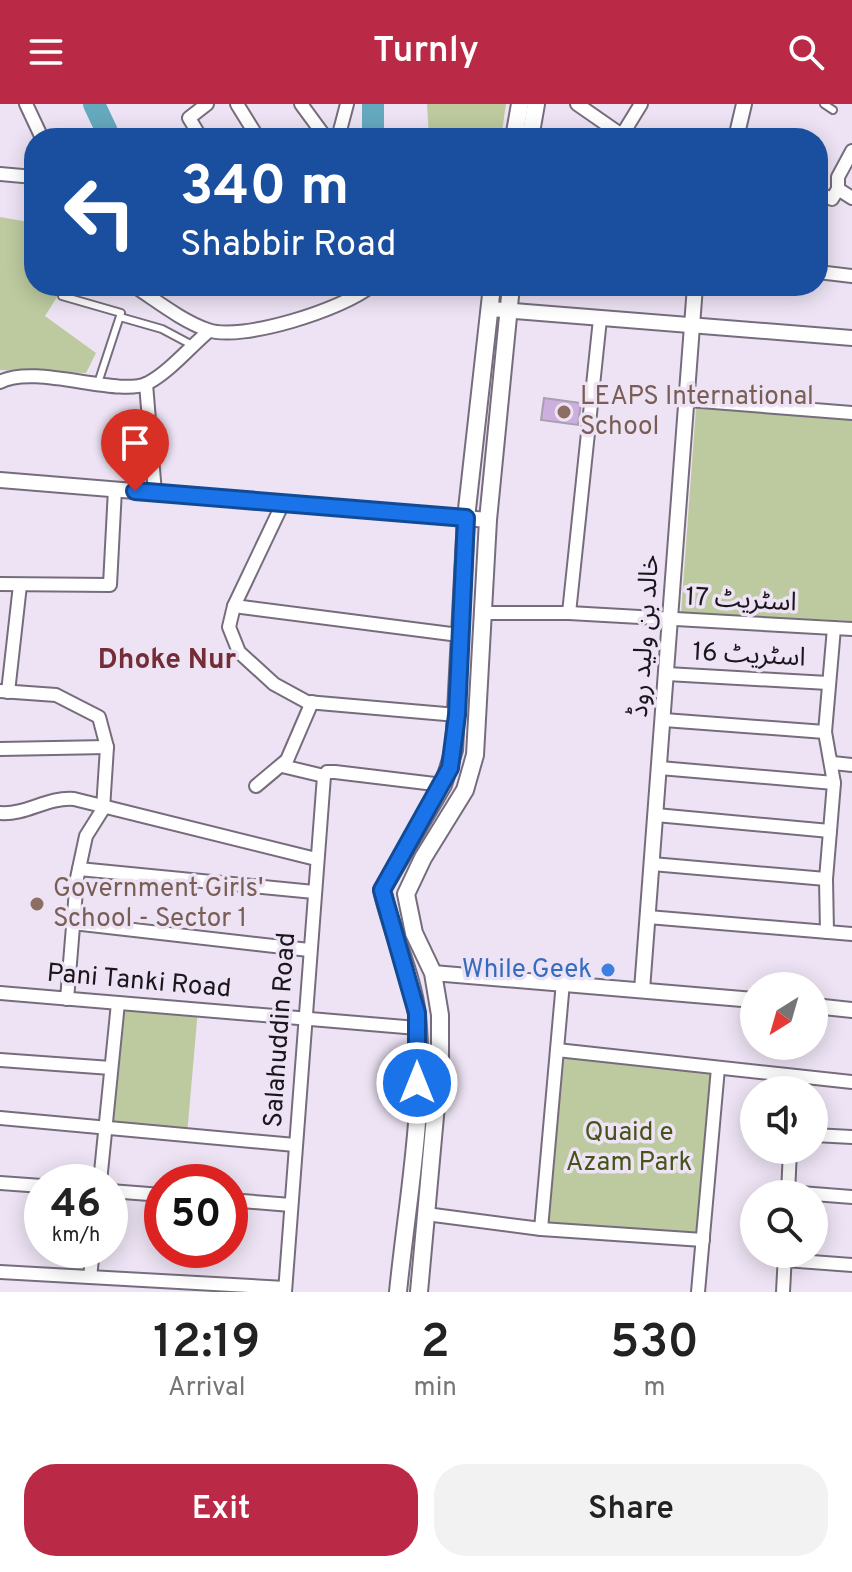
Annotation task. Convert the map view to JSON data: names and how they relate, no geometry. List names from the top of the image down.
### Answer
{
  "streets": {
    "street": [
      "اسٹریٹ 17",
      "خالد بن ولید روڈ",
      "اسٹریٹ 16",
      "Pani Tanki Road",
      "Salahuddin Road"
    ]
  },
  "crossings": [
    ["اسٹریٹ 17", "خالد بن ولید روڈ"],
    ["خالد بن ولید روڈ", "اسٹریٹ 16"],
    ["Pani Tanki Road", "Salahuddin Road"]
  ],
  "districts": ["Dhoke Nur"],
  "parks": ["Quaid e Azam Park"],
  "places": ["LEAPS International School", "Government Girls' School - Sector 1", "While Geek"],
  "north": "bottom left",
  "page": {
    "header": "Turnly",
    "turn": ["340 m", "Shabbir Road"],
    "speed": "46 km/h",
    "limit": "50",
    "eta": [
      "12:19",
      "Arrival",
      "2",
      "min",
      "530",
      "m"
    ],
    "buttons": ["Exit", "Share"]
  }
}
